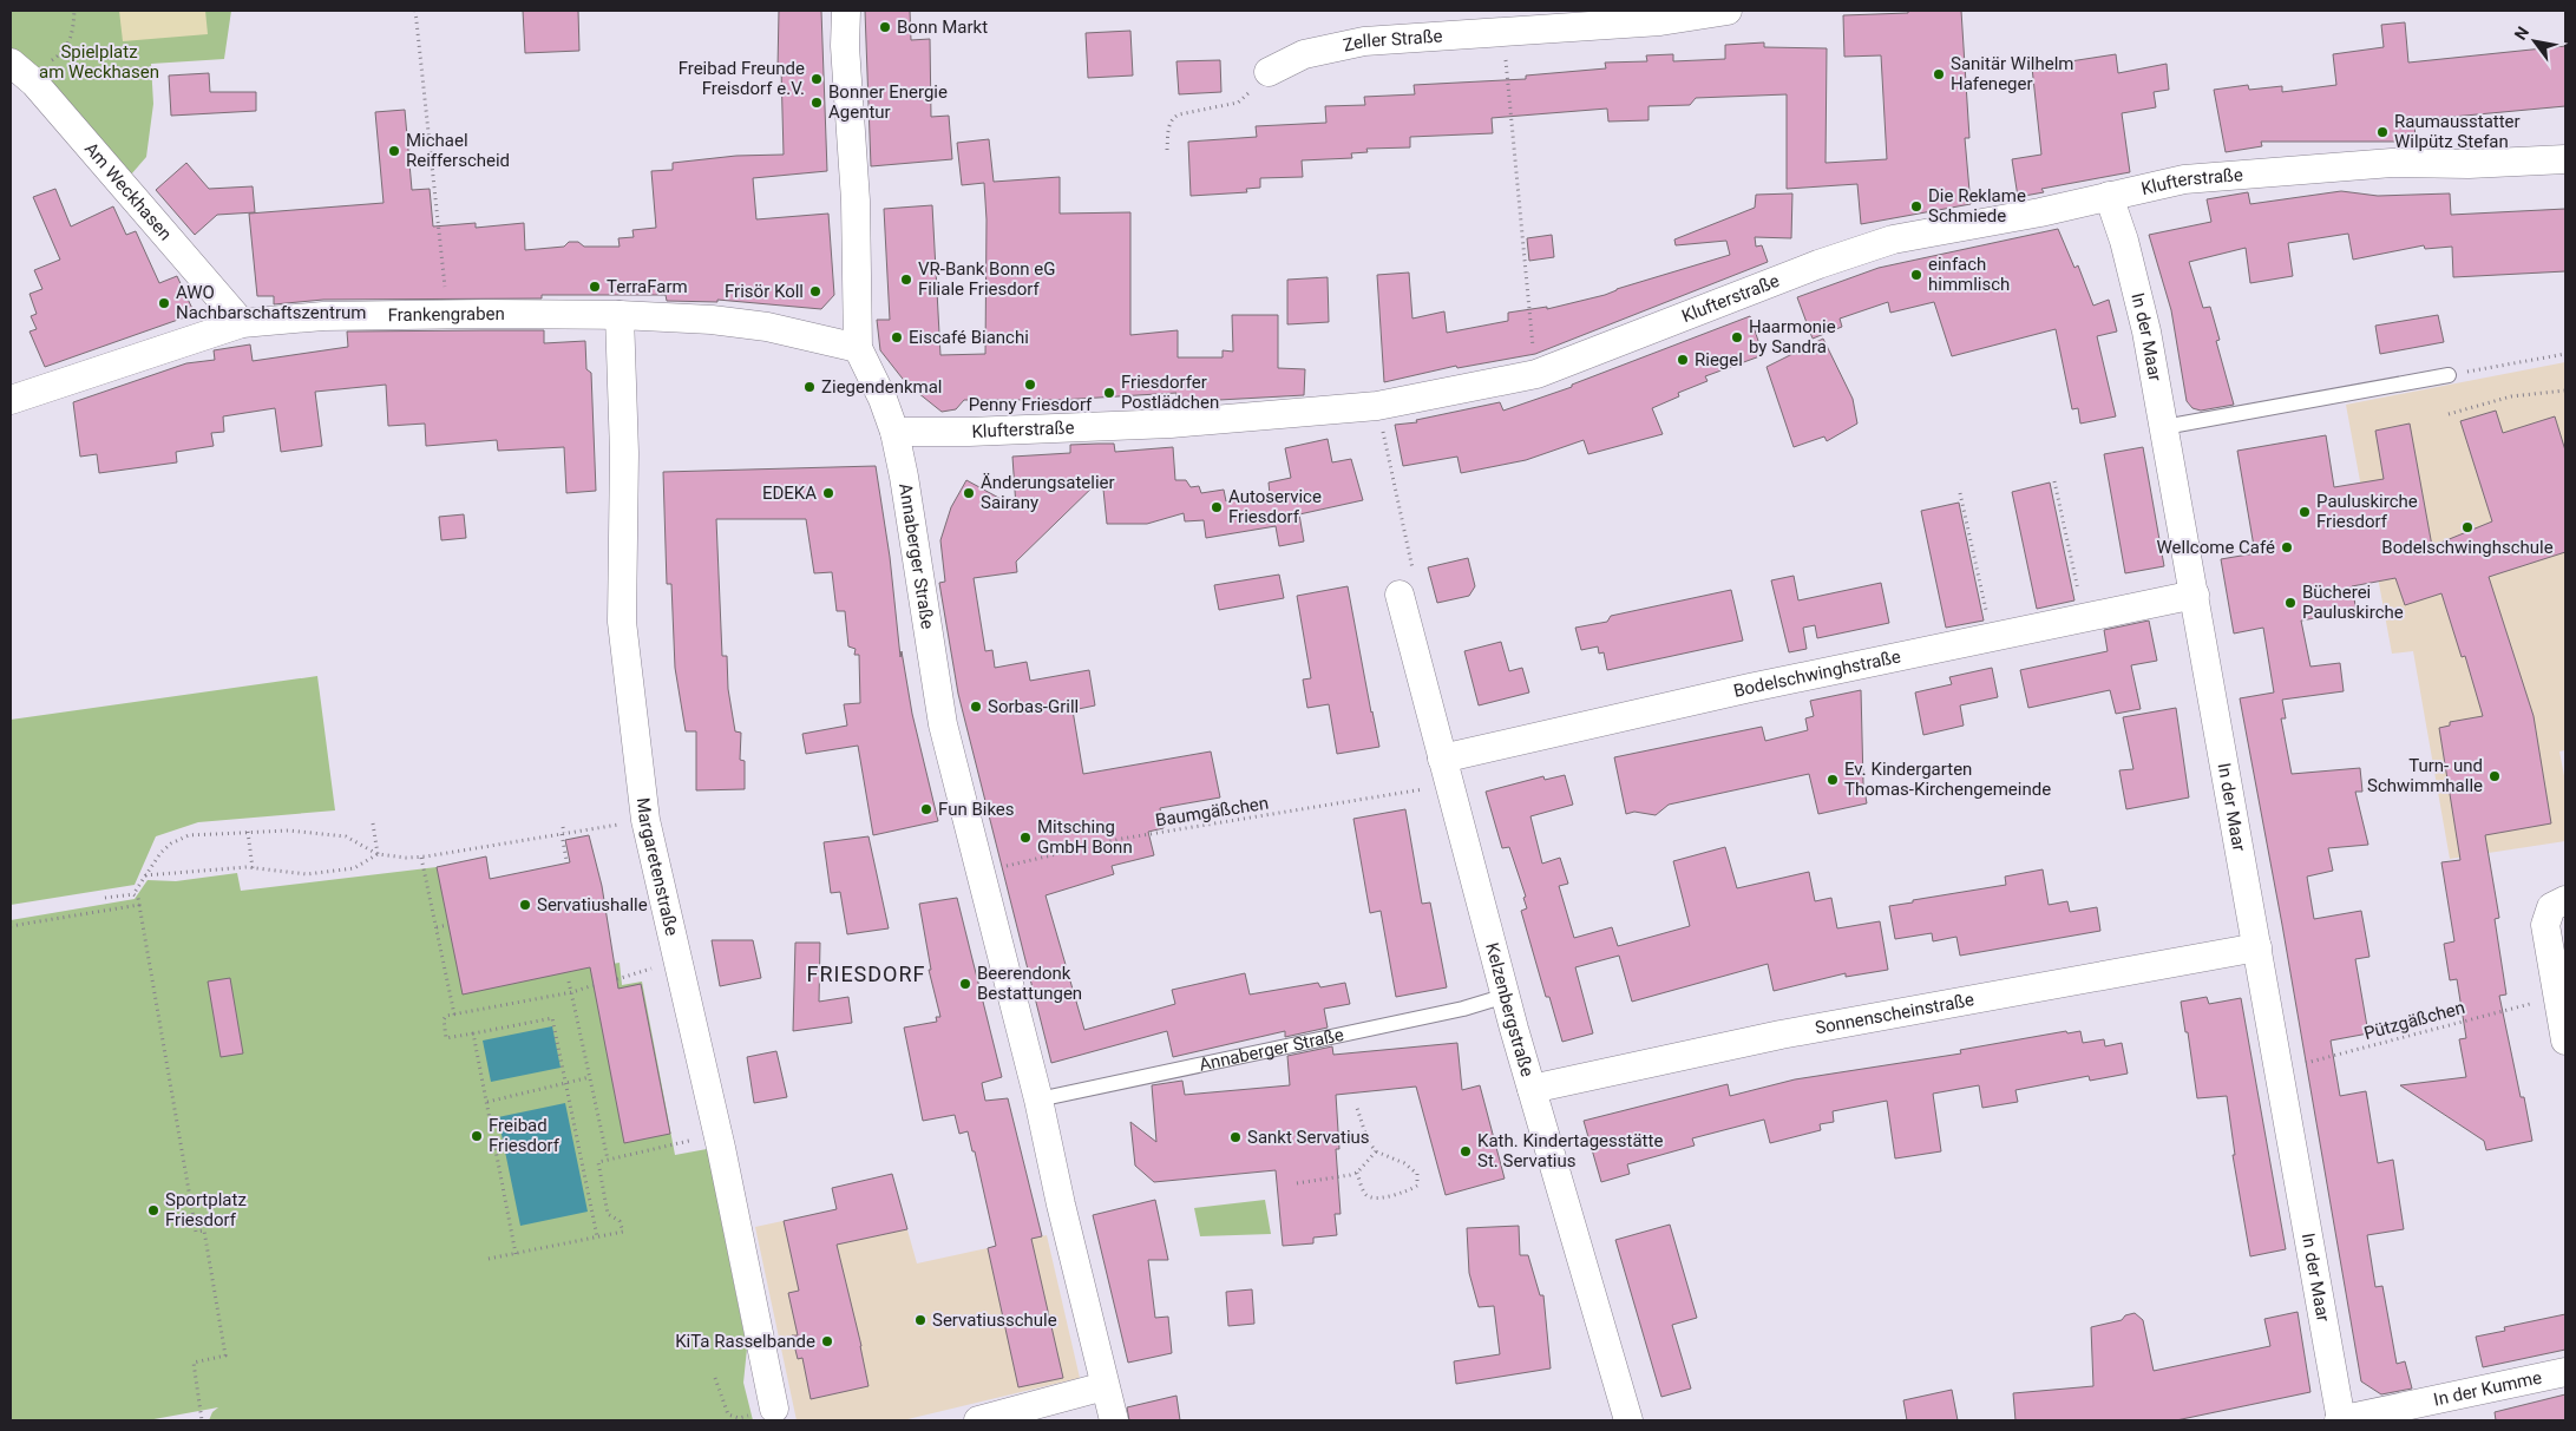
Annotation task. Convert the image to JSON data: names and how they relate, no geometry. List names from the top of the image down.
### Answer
{
  "streets": {
    "street": [
      "Zeller Straße",
      "Klufterstraße",
      "Am Weckhasen",
      "Frankengraben",
      "In der Maar",
      "Annaberger Straße",
      "Bodelschwinghstraße",
      "Margaretenstraße",
      "Kelzenbergstraße",
      "Sonnenscheinstraße",
      "In der Kumme"
    ],
    "path": ["Baumgäßchen", "Pützgäßchen"]
  },
  "crossings": [
    ["Klufterstraße", "In der Maar"],
    ["Klufterstraße", "Annaberger Straße"],
    ["Am Weckhasen", "Frankengraben"],
    ["Frankengraben", "Annaberger Straße"],
    ["Frankengraben", "Margaretenstraße"],
    ["In der Maar", "Bodelschwinghstraße"],
    ["In der Maar", "Sonnenscheinstraße"],
    ["In der Maar", "Pützgäßchen"],
    ["In der Maar", "In der Kumme"],
    ["Annaberger Straße", "Baumgäßchen"],
    ["Annaberger Straße", "Kelzenbergstraße"],
    ["Bodelschwinghstraße", "Kelzenbergstraße"],
    ["Baumgäßchen", "Kelzenbergstraße"],
    ["Kelzenbergstraße", "Sonnenscheinstraße"]
  ],
  "districts": ["FRIESDORF"],
  "parks": ["Spielplatz am Weckhasen"],
  "places": [
    "Bonn Markt",
    "Sanitär Wilhelm Hafeneger",
    "Freibad Freunde Freisdorf e.V.",
    "Bonner Energie Agentur",
    "Raumausstatter Wilpütz Stefan",
    "Michael Reifferscheid",
    "Die Reklame Schmiede",
    "einfach himmlisch",
    "VR-Bank Bonn eG Filiale Friesdorf",
    "TerraFarm",
    "Frisör Koll",
    "AWO Nachbarschaftszentrum",
    "Eiscafé Bianchi",
    "Haarmonie by Sandra",
    "Riegel",
    "Penny Friesdorf",
    "Ziegendenkmal",
    "Friesdorfer Postlädchen",
    "EDEKA",
    "Änderungsatelier Sairany",
    "Autoservice Friesdorf",
    "Pauluskirche Friesdorf",
    "Bodelschwinghschule",
    "Wellcome Café",
    "Bücherei Pauluskirche",
    "Sorbas-Grill",
    "Turn- und Schwimmhalle",
    "Ev. Kindergarten Thomas-Kirchengemeinde",
    "Fun Bikes",
    "Mitsching GmbH Bonn",
    "Servatiushalle",
    "Beerendonk Bestattungen",
    "Freibad Friesdorf",
    "Sankt Servatius",
    "Kath. Kindertagesstätte St. Servatius",
    "Sportplatz Friesdorf",
    "Servatiusschule",
    "KiTa Rasselbande"
  ],
  "north": "top left"
}
